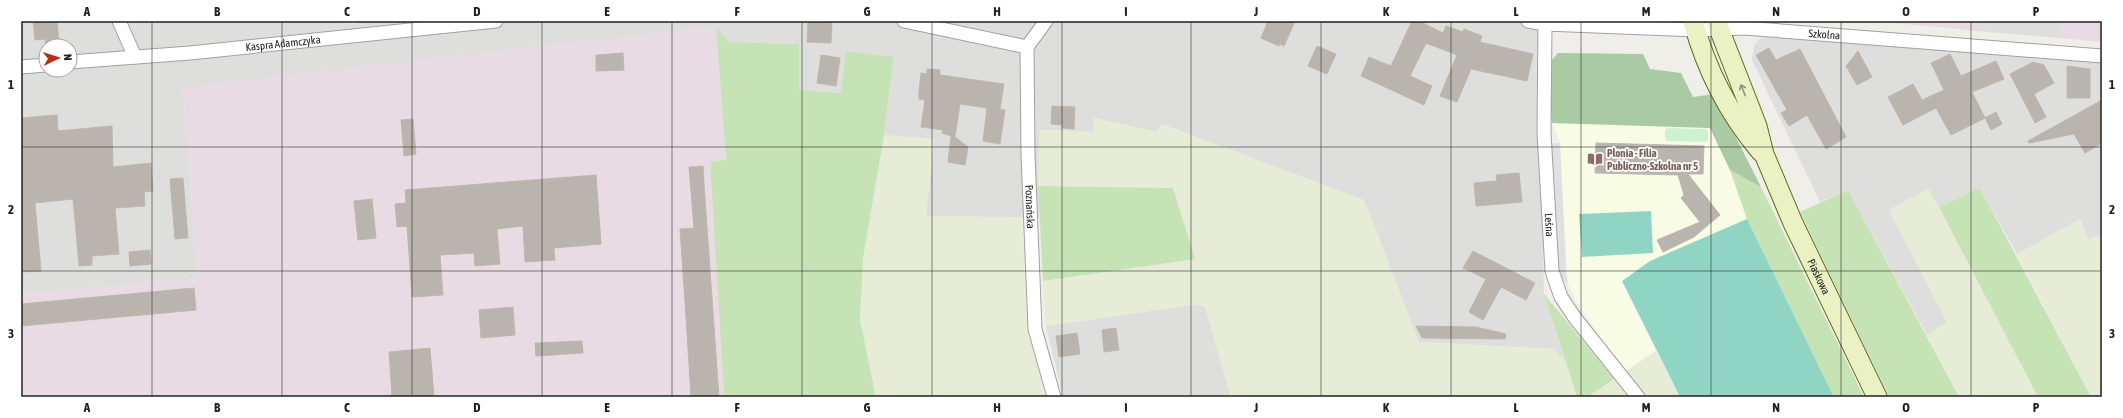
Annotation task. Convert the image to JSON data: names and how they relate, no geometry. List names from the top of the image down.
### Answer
{
  "streets": {
    "main road": ["Piaskowa"],
    "street": [
      "Szkolna",
      "Kaspra Adamczyka",
      "Poznańska",
      "Leśna"
    ]
  },
  "crossings": [
    ["Szkolna", "Leśna"],
    ["Szkolna", "Piaskowa"]
  ],
  "places": {
    "library": ["Płonia - Filia Publiczno-Szkolna nr 5"]
  },
  "north": "right",
  "grid": {
    "columns": [
      "A",
      "B",
      "C",
      "D",
      "E",
      "F",
      "G",
      "H",
      "I",
      "J",
      "K",
      "L",
      "M",
      "N",
      "O",
      "P"
    ],
    "rows": ["1", "2", "3"]
  }
}
